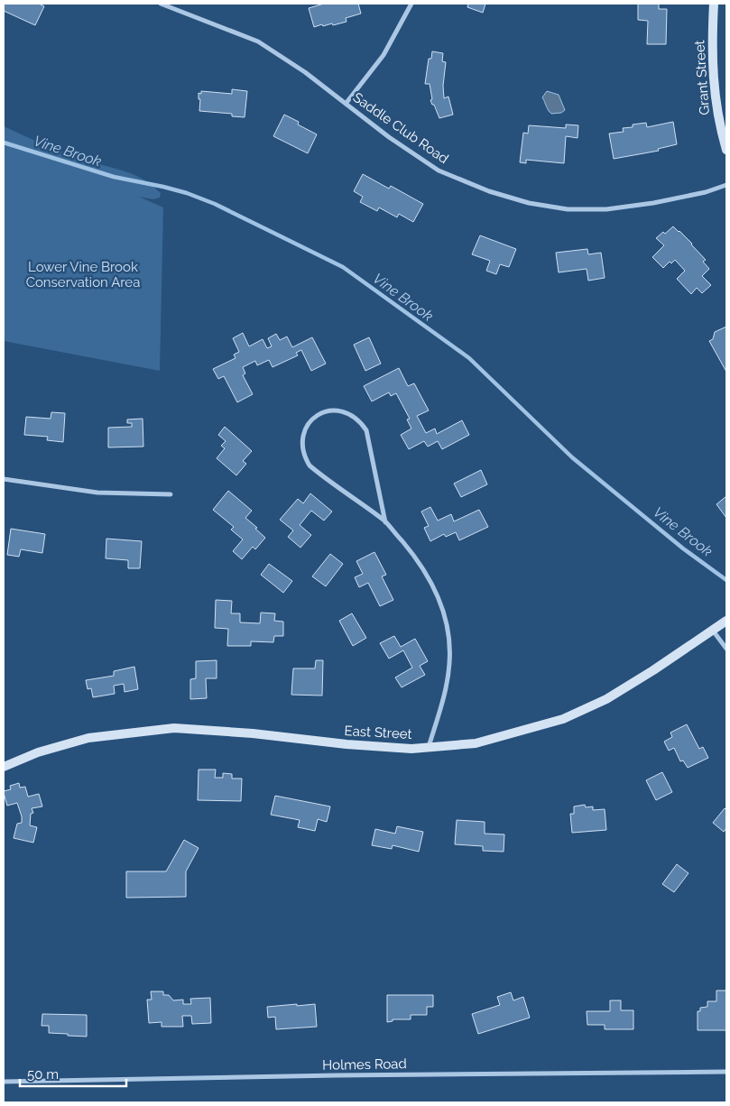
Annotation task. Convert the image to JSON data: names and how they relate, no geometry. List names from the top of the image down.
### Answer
{
  "streets": {
    "street": [
      "Grant Street",
      "Saddle Club Road",
      "East Street",
      "Holmes Road"
    ]
  },
  "water": ["Vine Brook"],
  "parks": ["Lower Vine Brook Conservation Area"],
  "scale_bar": "50 m"
}
